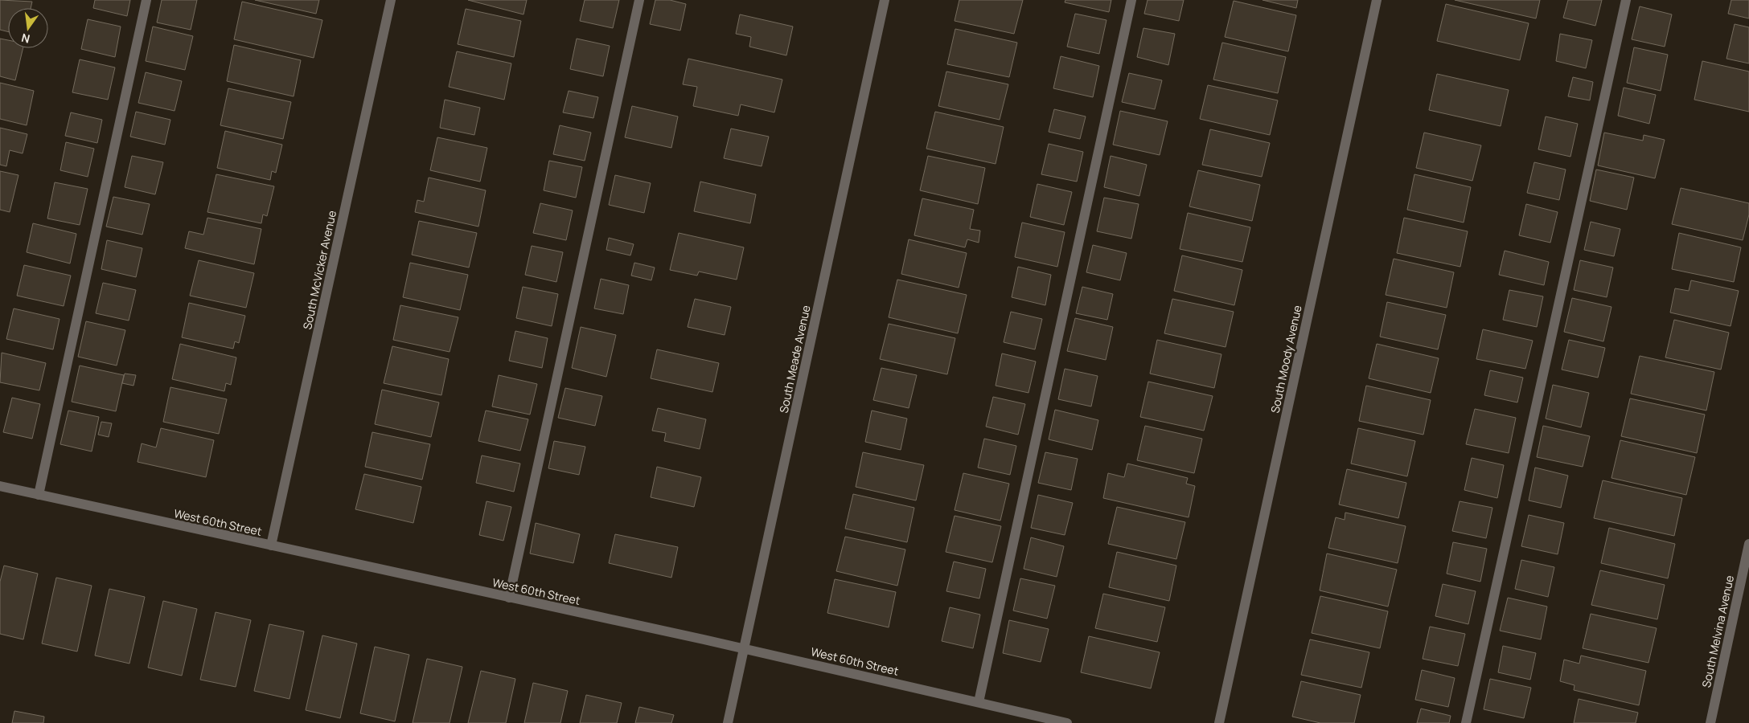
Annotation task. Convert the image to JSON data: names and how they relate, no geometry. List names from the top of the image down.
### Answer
{
  "streets": {
    "street": [
      "South McVicker Avenue",
      "South Meade Avenue",
      "South Moody Avenue",
      "West 60th Street",
      "South Melvina Avenue"
    ]
  },
  "crossings": [
    ["South McVicker Avenue", "West 60th Street"],
    ["South Meade Avenue", "West 60th Street"]
  ],
  "north": "bottom"
}
